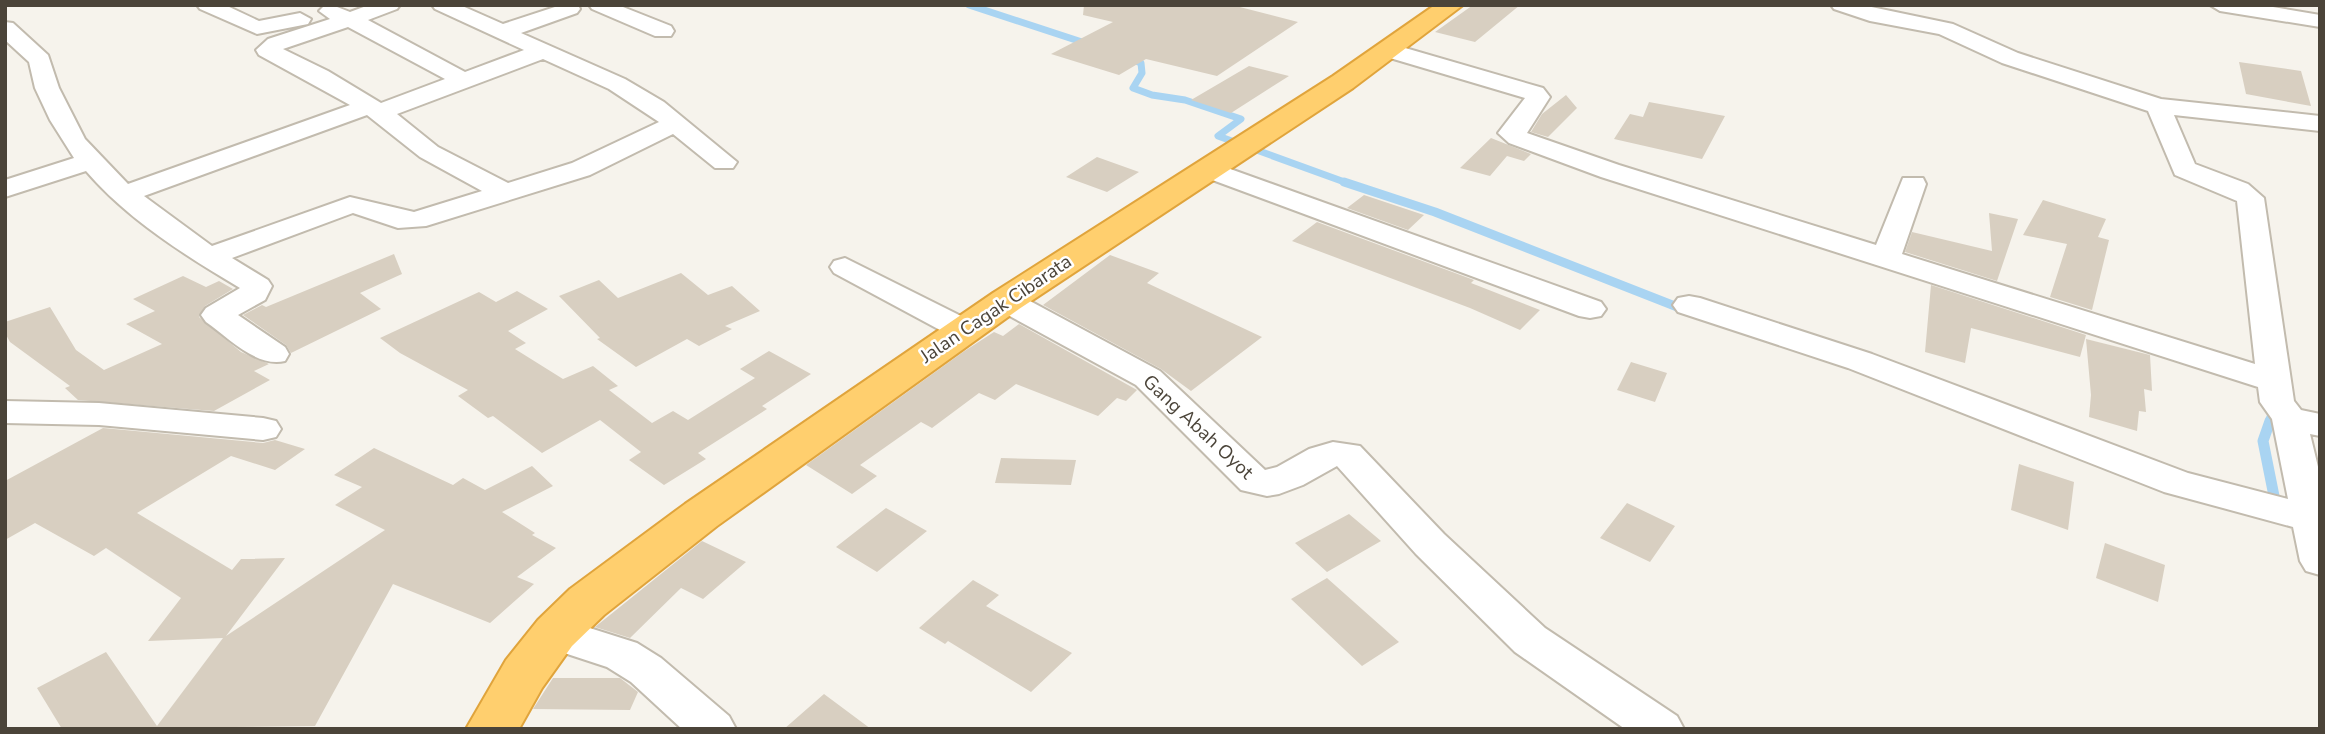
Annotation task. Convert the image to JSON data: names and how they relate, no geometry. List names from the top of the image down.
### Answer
{
  "streets": {
    "highway": ["Jalan Cagak Cibarata"],
    "street": ["Gang Abah Oyot"]
  },
  "crossings": [
    ["Jalan Cagak Cibarata", "Gang Abah Oyot"]
  ]
}
